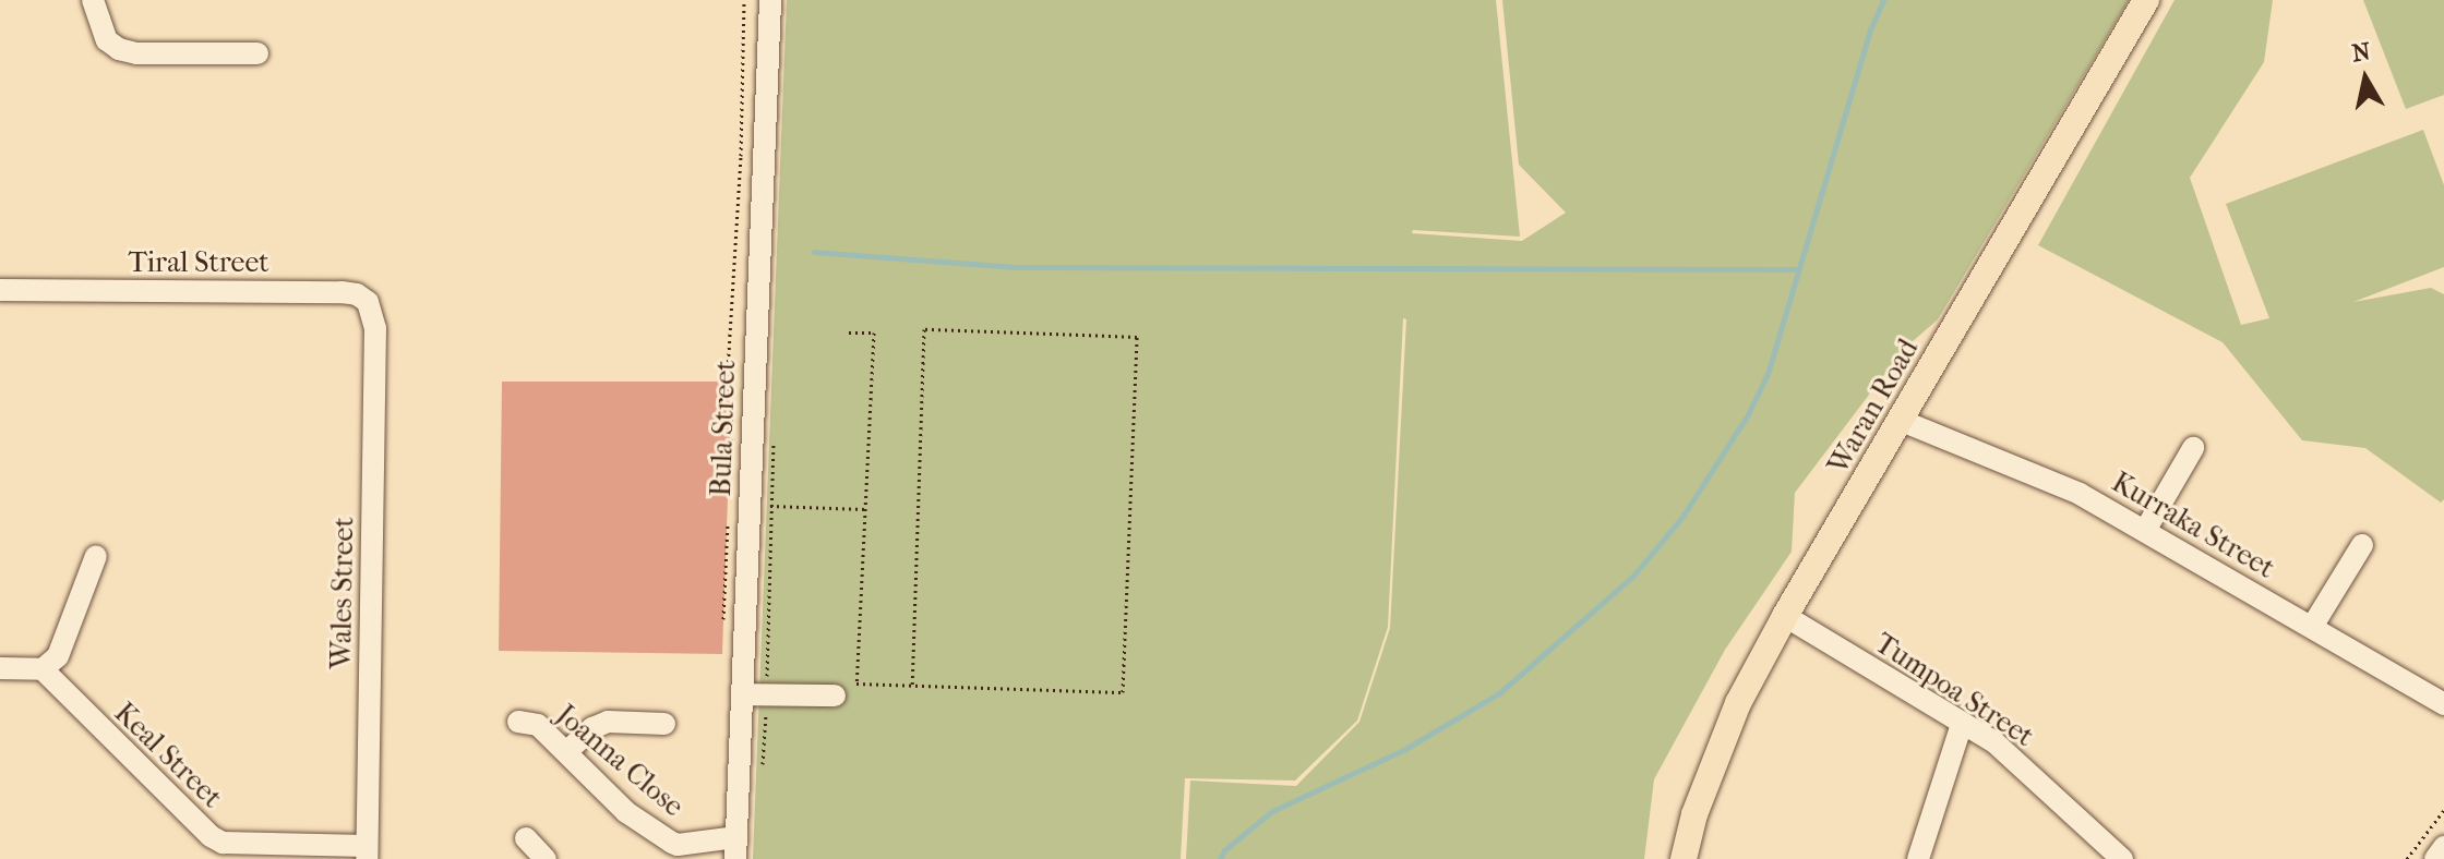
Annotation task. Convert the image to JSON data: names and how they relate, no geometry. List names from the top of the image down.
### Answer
{
  "streets": {
    "main road": ["Waran Road"],
    "street": [
      "Tiral Street",
      "Bula Street",
      "Kurraka Street",
      "Wales Street",
      "Tumpoa Street",
      "Keal Street",
      "Joanna Close"
    ]
  },
  "crossings": [
    ["Tiral Street", "Wales Street"],
    ["Waran Road", "Kurraka Street"],
    ["Waran Road", "Tumpoa Street"],
    ["Bula Street", "Joanna Close"],
    ["Wales Street", "Keal Street"]
  ],
  "north": "top"
}
